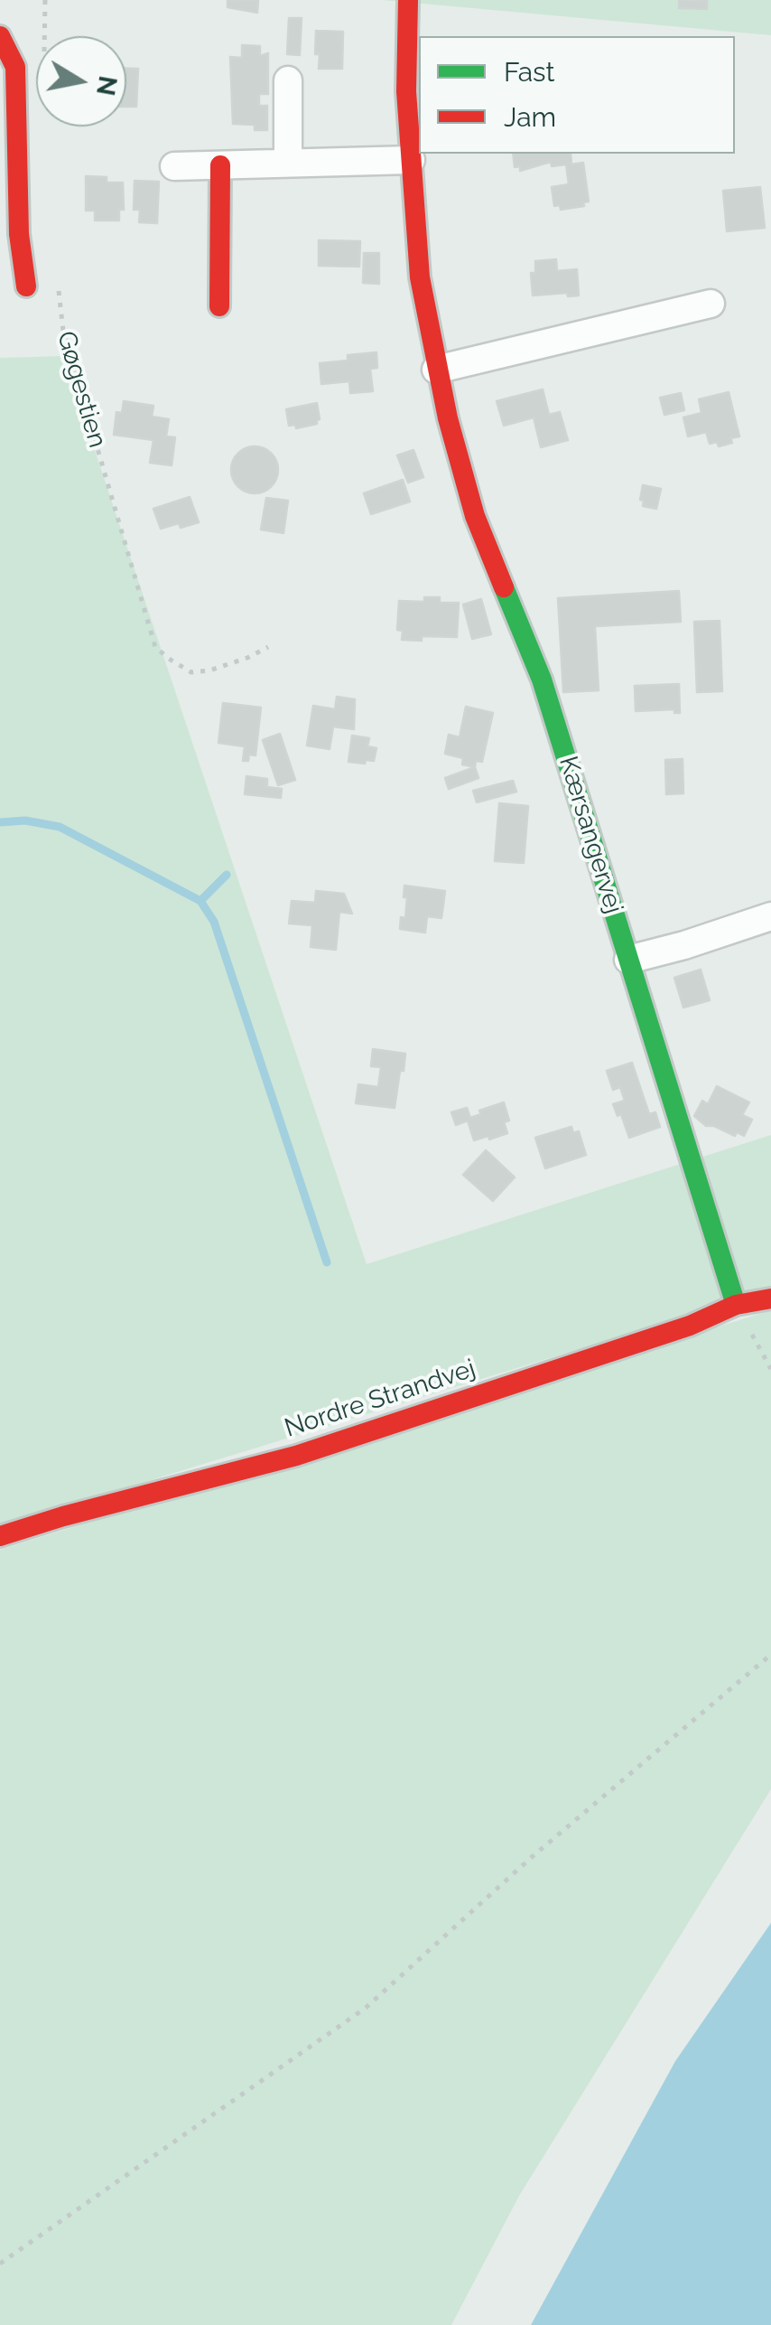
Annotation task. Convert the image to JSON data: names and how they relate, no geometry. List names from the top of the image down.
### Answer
{
  "streets": {
    "street": ["Kærsangervej", "Nordre Strandvej"],
    "path": ["Gøgestien"]
  },
  "crossings": [
    ["Kærsangervej", "Nordre Strandvej"]
  ],
  "legend": ["Fast", "Jam"],
  "north": "right"
}
